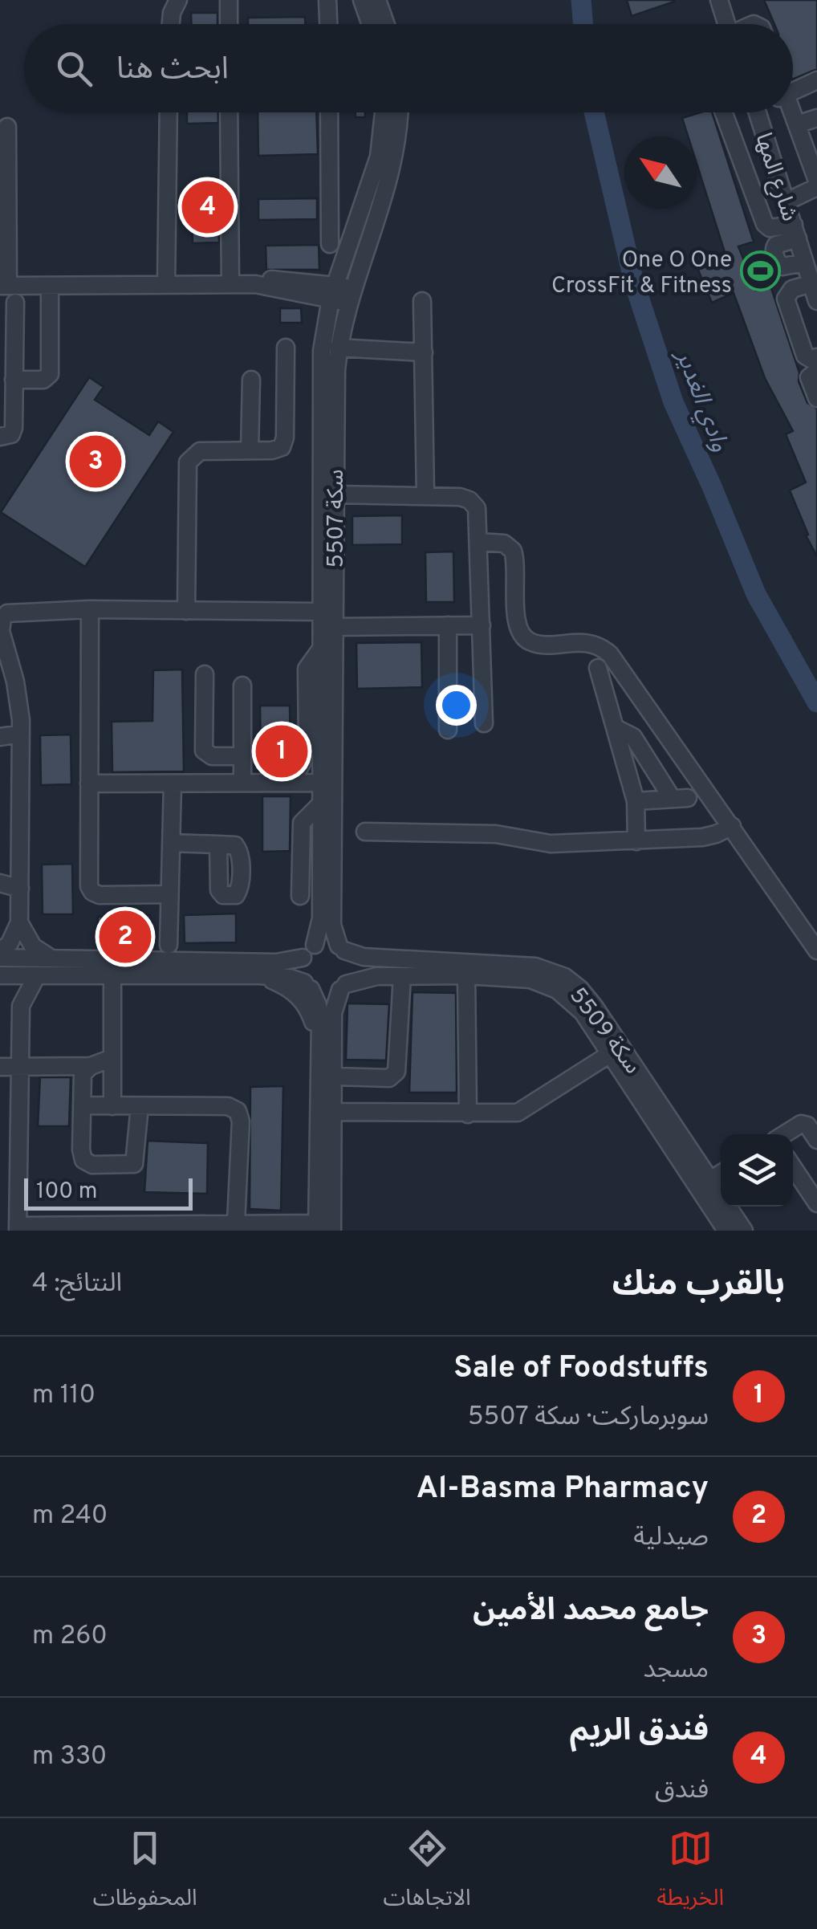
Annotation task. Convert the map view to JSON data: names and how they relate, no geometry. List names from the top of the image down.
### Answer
{
  "streets": {
    "street": ["شارع المها", "سكة 5507", "سكة 5509"]
  },
  "crossings": [
    ["سكة 5507", "سكة 5509"]
  ],
  "water": ["وادي الغدير"],
  "places": {
    "sports": ["One O One CrossFit & Fitness"]
  },
  "scale_bar": "100 m",
  "north": "top left",
  "page": {
    "search": "ابحث هنا",
    "pins": [
      "4",
      "3",
      "1",
      "2"
    ],
    "scale": "100 m",
    "heading": ["بالقرب منك", "النتائج: 4"],
    "list": [
      {
        "mark": "1",
        "name": "Sale of Foodstuffs",
        "note": "سوبرماركت · سكة 5507",
        "value": "110 m"
      },
      {
        "mark": "2",
        "name": "Al-Basma Pharmacy",
        "note": "صيدلية",
        "value": "240 m"
      },
      {
        "mark": "3",
        "name": "جامع محمد الأمين",
        "note": "مسجد",
        "value": "260 m"
      },
      {
        "mark": "4",
        "name": "فندق الريم",
        "note": "فندق",
        "value": "330 m"
      }
    ],
    "nav": ["الخريطة", "الاتجاهات", "المحفوظات"]
  }
}
